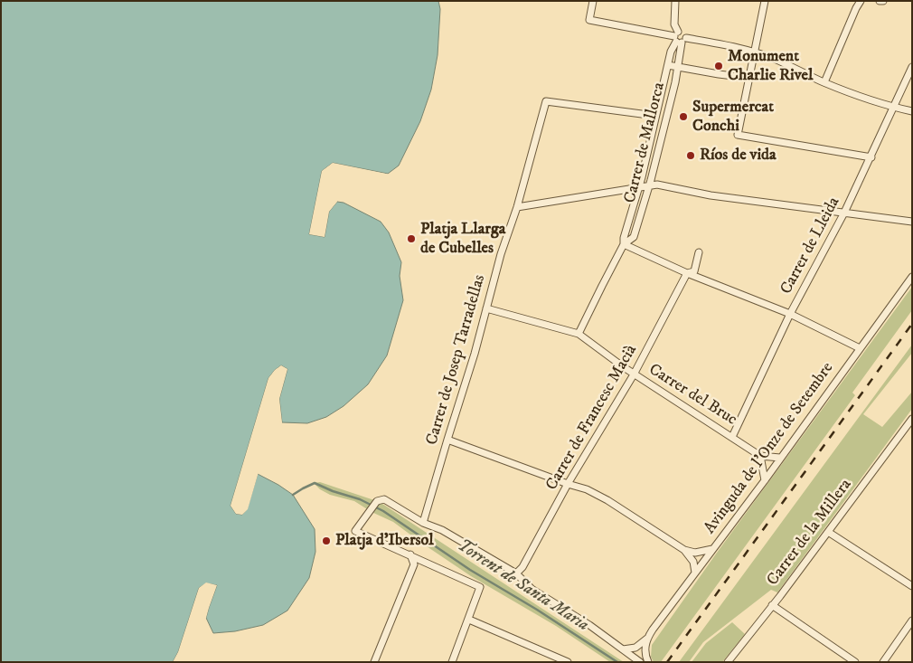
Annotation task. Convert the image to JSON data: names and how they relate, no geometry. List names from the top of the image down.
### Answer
{
  "streets": {
    "street": [
      "Carrer de Mallorca",
      "Carrer de Lleida",
      "Carrer de Josep Tarradellas",
      "Carrer del Bruc",
      "Carrer de Francesc Macià",
      "Avinguda de l'Onze de Setembre",
      "Carrer de la Millera"
    ]
  },
  "crossings": [
    ["Carrer de Mallorca", "Carrer de Josep Tarradellas"],
    ["Carrer de Mallorca", "Carrer del Bruc"],
    ["Carrer de Lleida", "Carrer del Bruc"],
    ["Carrer de Josep Tarradellas", "Carrer del Bruc"],
    ["Carrer del Bruc", "Carrer de Francesc Macià"],
    ["Carrer del Bruc", "Avinguda de l'Onze de Setembre"]
  ],
  "water": ["Torrent de Santa Maria"],
  "places": [
    "Monument Charlie Rivel",
    "Supermercat Conchi",
    "Ríos de vida",
    "Platja Llarga de Cubelles",
    "Platja d'Ibersol"
  ]
}
